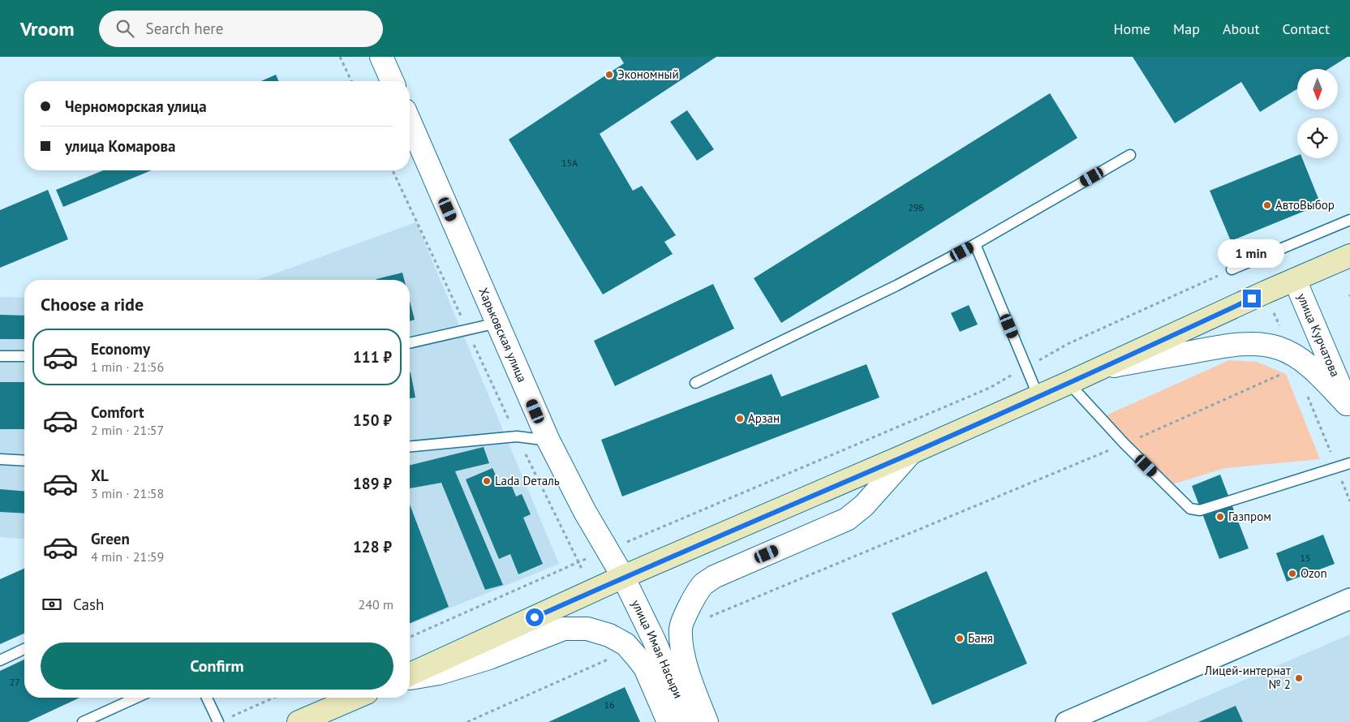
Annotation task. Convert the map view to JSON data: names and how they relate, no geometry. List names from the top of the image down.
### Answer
{
  "streets": {
    "street": ["улица Курчатова", "Харьковская улица", "улица Имая Насыри"]
  },
  "crossings": [
    ["Харьковская улица", "улица Имая Насыри"]
  ],
  "places": [
    "Экономный",
    "АвтоВыбор",
    "Арзан",
    "Lada Dеталь",
    "Газпром",
    "Ozon",
    "Баня",
    "Лицей-интернат № 2"
  ],
  "house_numbers": [
    "15А",
    "29Б",
    "15",
    "27",
    "16"
  ],
  "north": "bottom",
  "page": {
    "header": "Vroom",
    "search": "Search here",
    "nav": [
      "Home",
      "Map",
      "About",
      "Contact"
    ],
    "banner": ["Черноморская улица", "улица Комарова"],
    "bubble": "1 min",
    "heading": "Choose a ride",
    "list": [
      {
        "name": "Economy",
        "note": "1 min · 21:56",
        "value": "111 ₽"
      },
      {
        "name": "Comfort",
        "note": "2 min · 21:57",
        "value": "150 ₽"
      },
      {
        "name": "XL",
        "note": "3 min · 21:58",
        "value": "189 ₽"
      },
      {
        "name": "Green",
        "note": "4 min · 21:59",
        "value": "128 ₽"
      }
    ],
    "pay": ["Cash", "240 m"],
    "buttons": "Confirm"
  }
}
